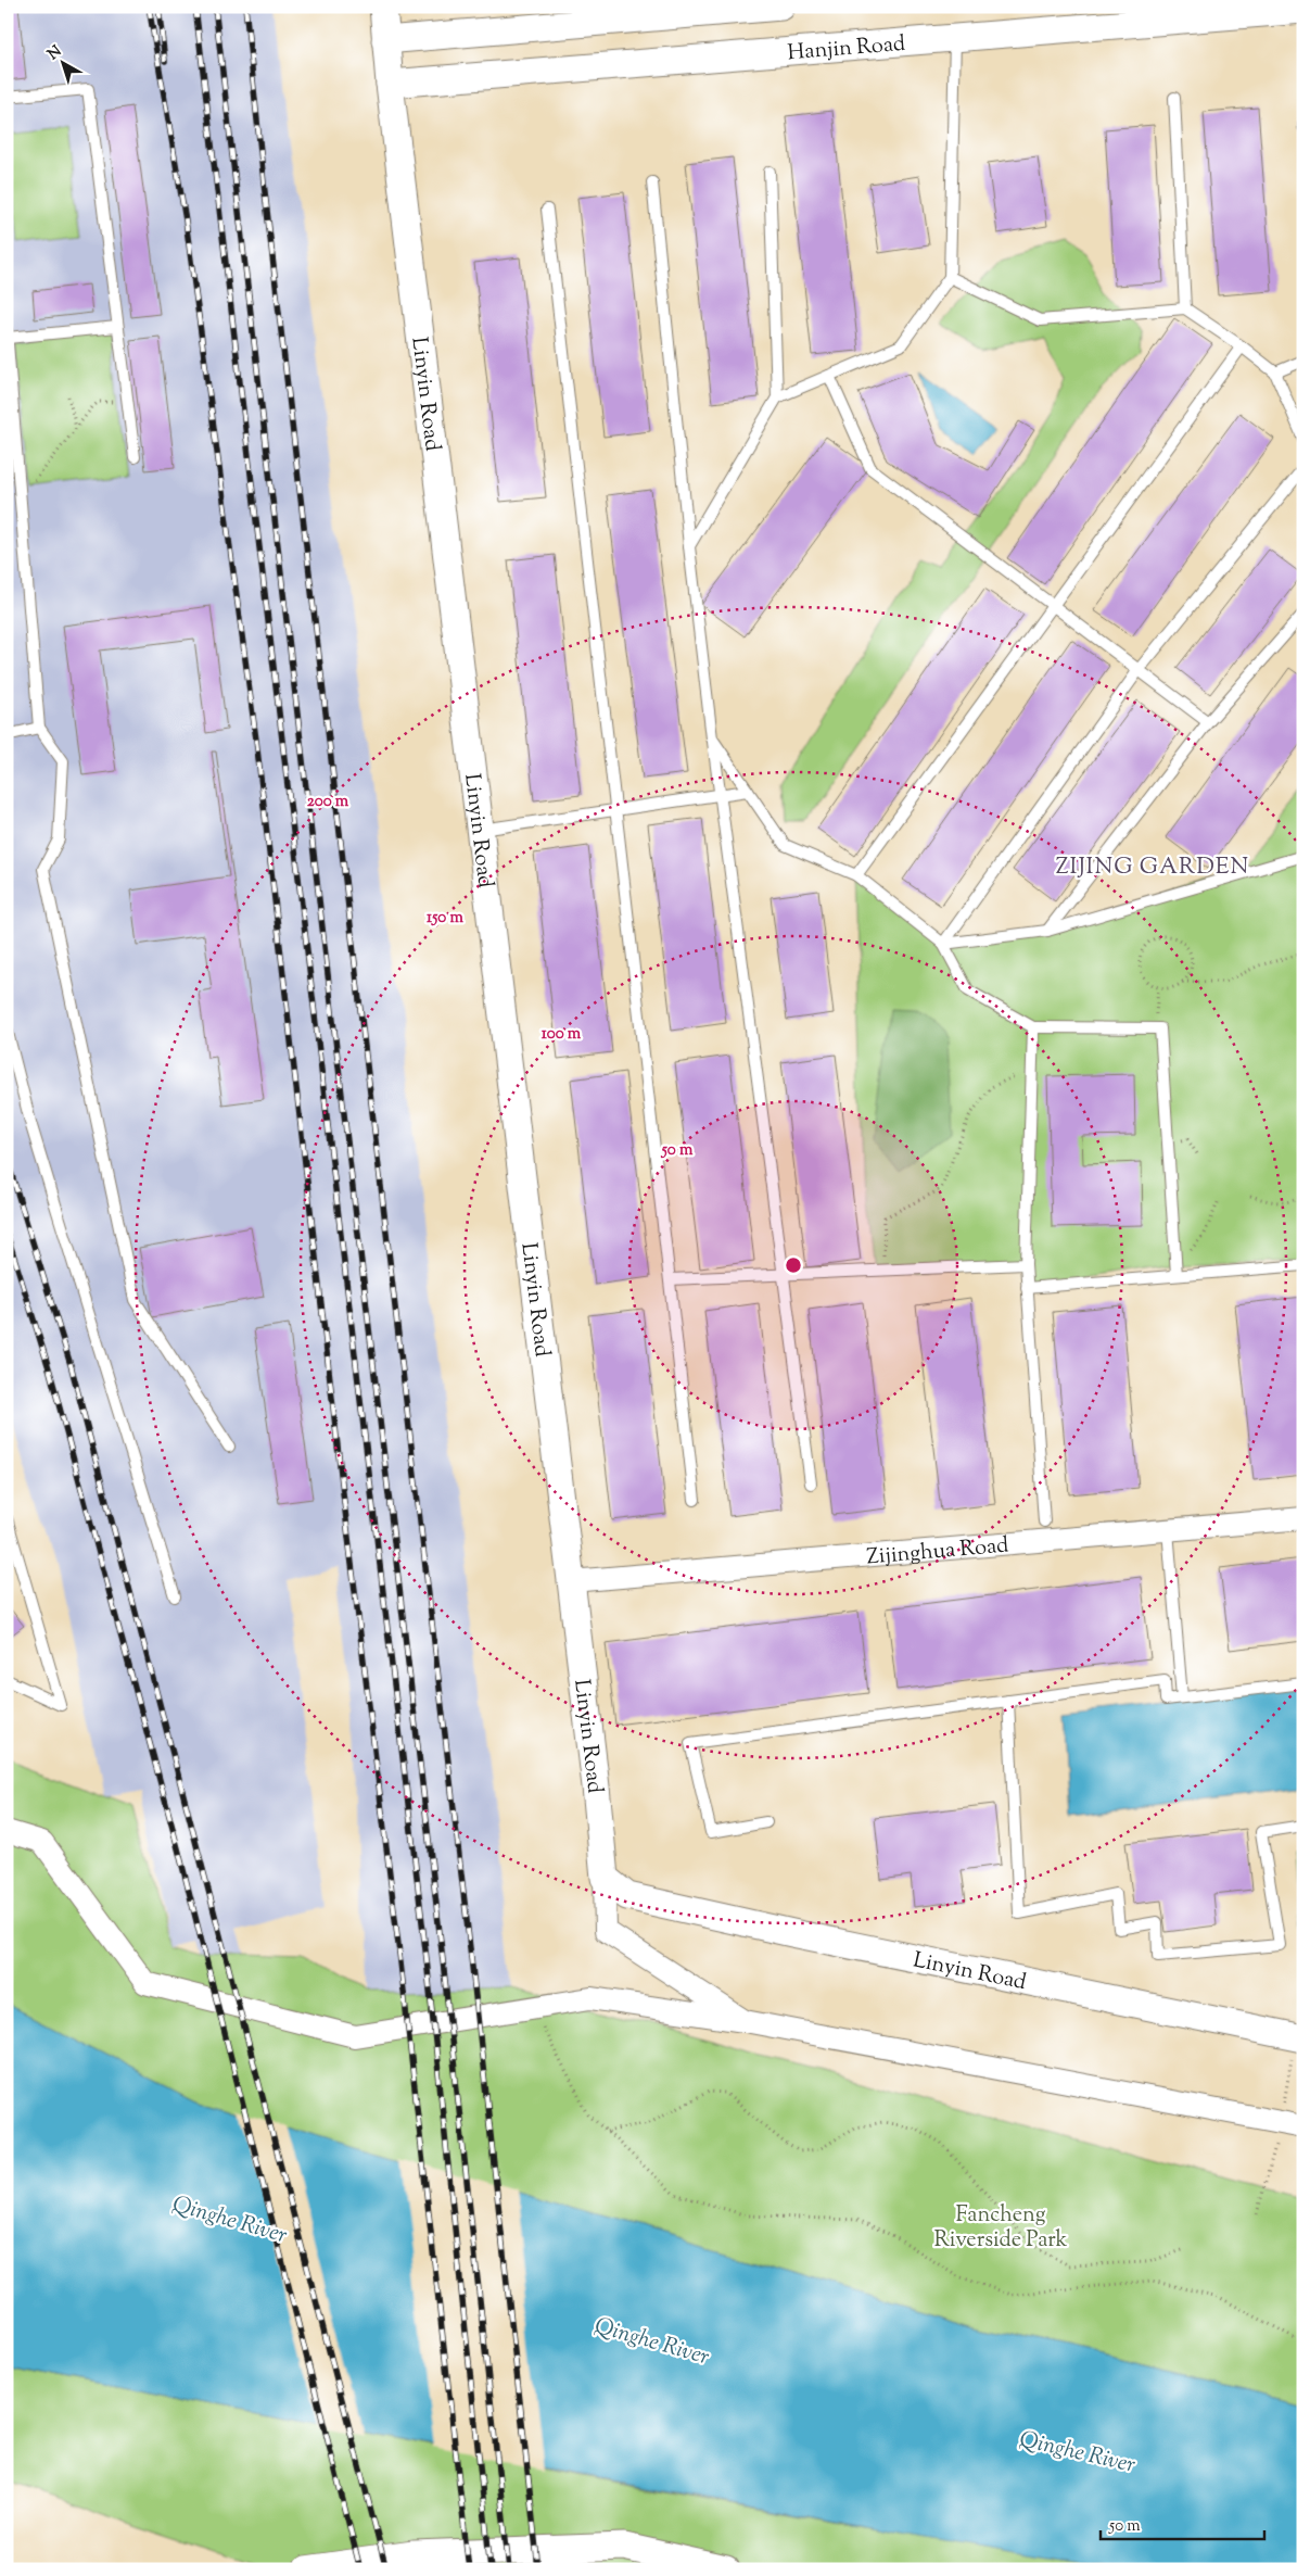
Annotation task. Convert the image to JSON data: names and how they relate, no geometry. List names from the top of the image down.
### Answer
{
  "streets": {
    "street": ["Hanjin Road", "Linyin Road", "Zijinghua Road"]
  },
  "crossings": [
    ["Hanjin Road", "Linyin Road"],
    ["Linyin Road", "Zijinghua Road"]
  ],
  "districts": ["ZIJING GARDEN"],
  "water": ["Qinghe River"],
  "parks": ["Fancheng Riverside Park"],
  "scale_bar": "50 m",
  "north": "top left",
  "rings": [
    "200 m",
    "150 m",
    "100 m",
    "50 m"
  ]
}
